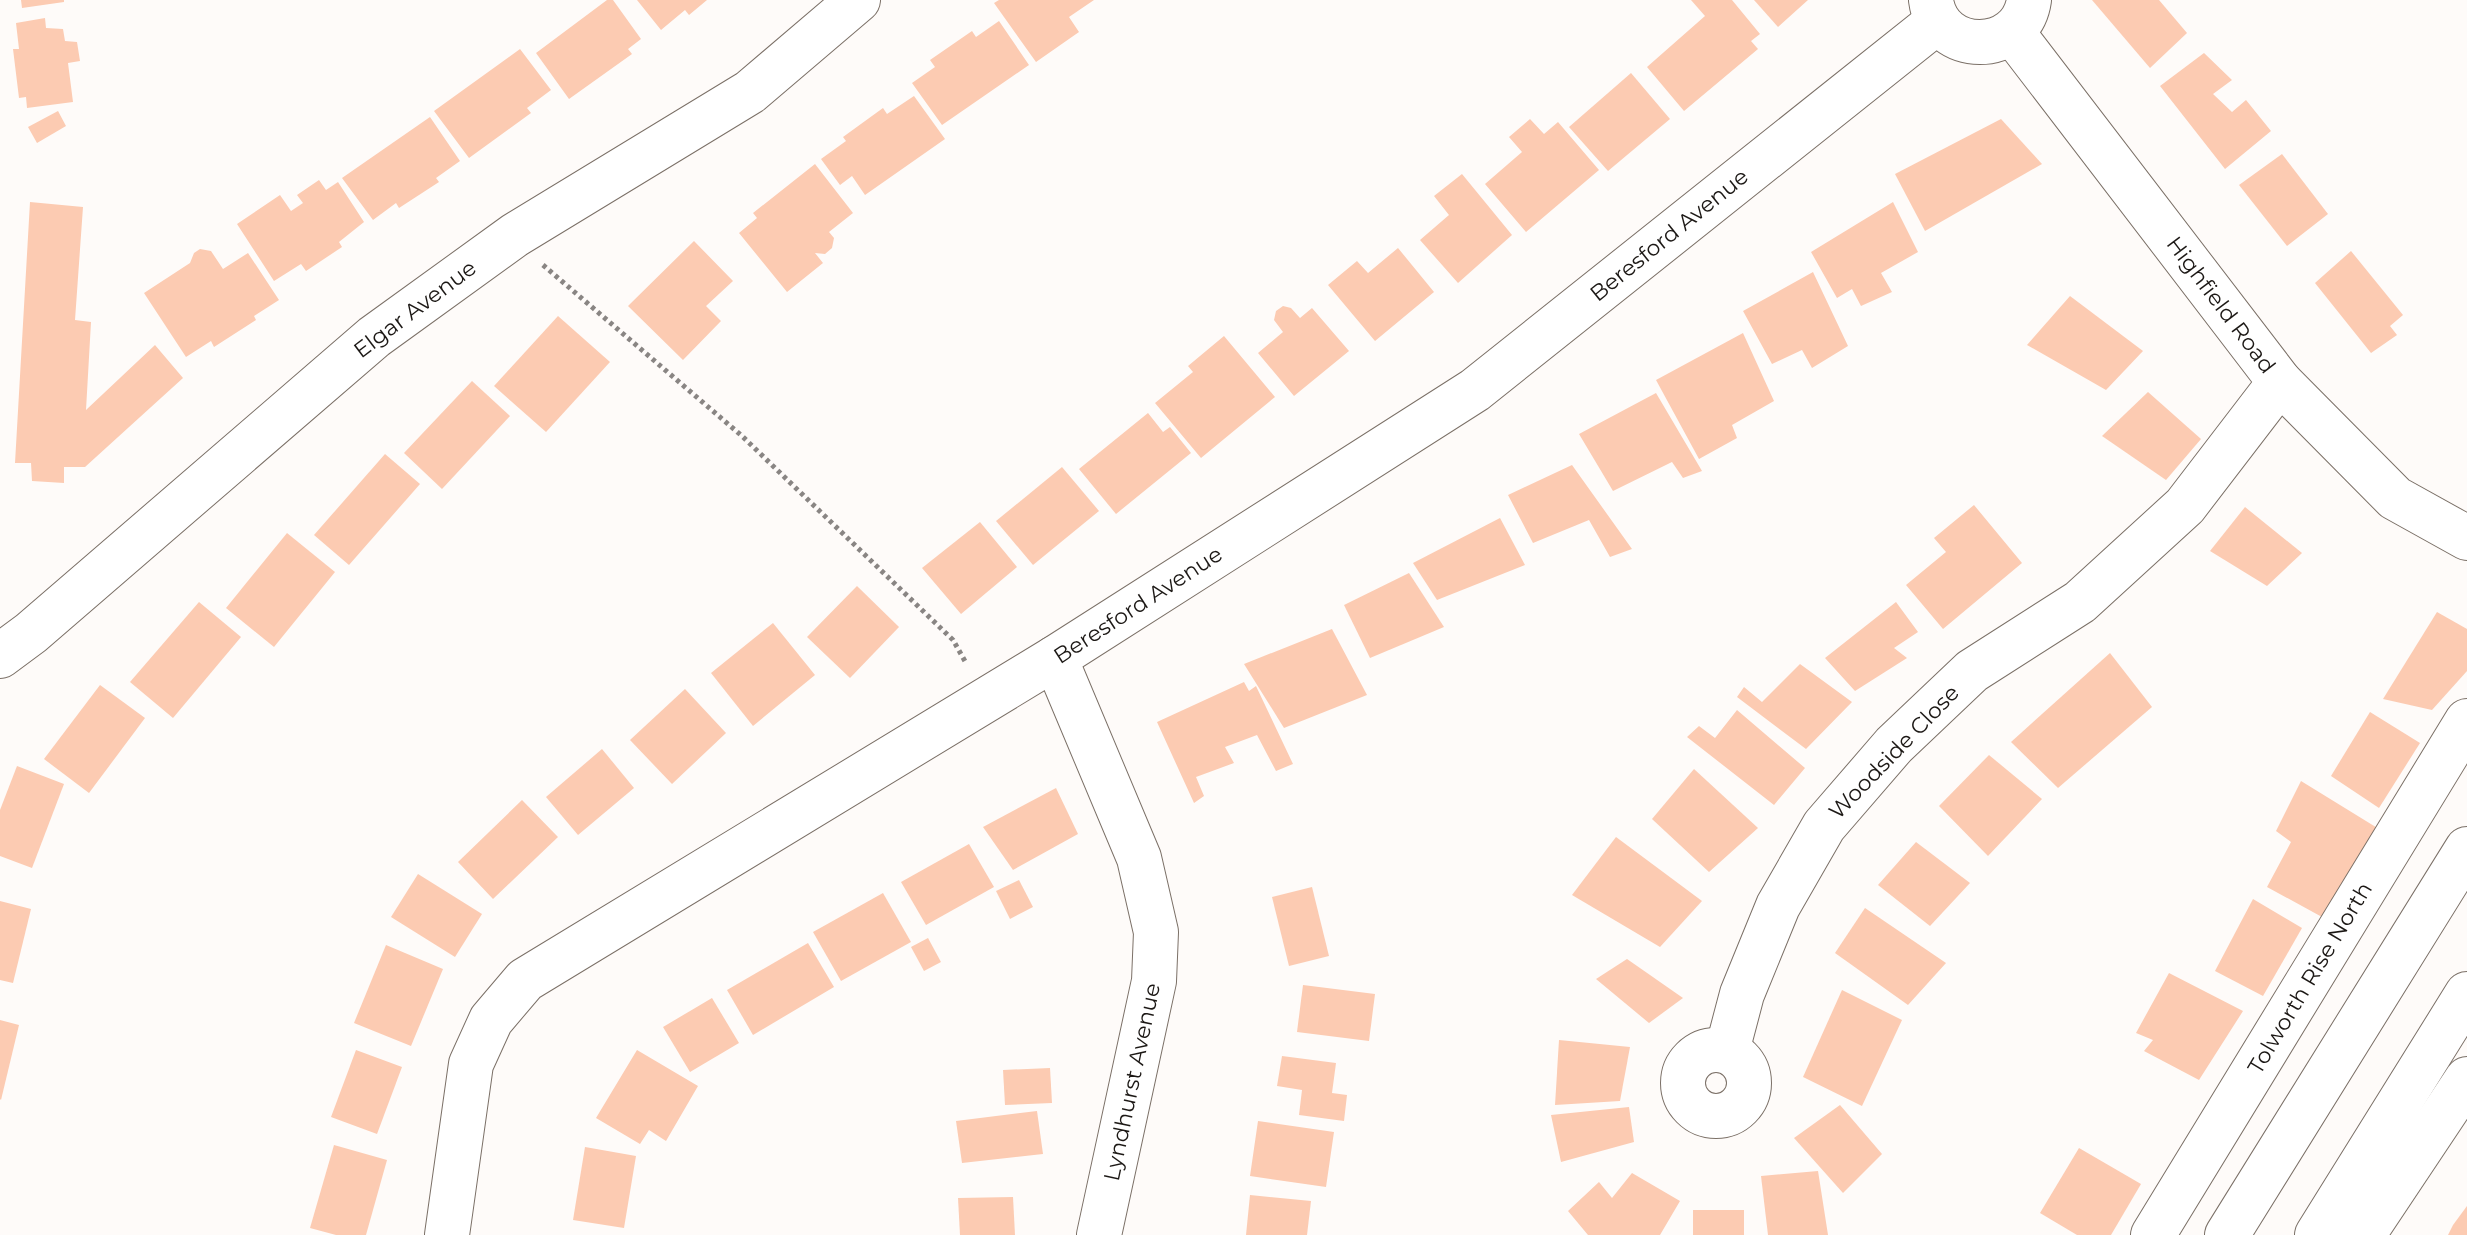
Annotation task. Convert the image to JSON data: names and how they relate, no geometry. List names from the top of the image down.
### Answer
{
  "streets": {
    "main road": [
      "Beresford Avenue",
      "Highfield Road",
      "Elgar Avenue",
      "Woodside Close",
      "Tolworth Rise North",
      "Lyndhurst Avenue"
    ]
  },
  "crossings": [
    ["Beresford Avenue", "Lyndhurst Avenue"],
    ["Highfield Road", "Woodside Close"]
  ]
}
